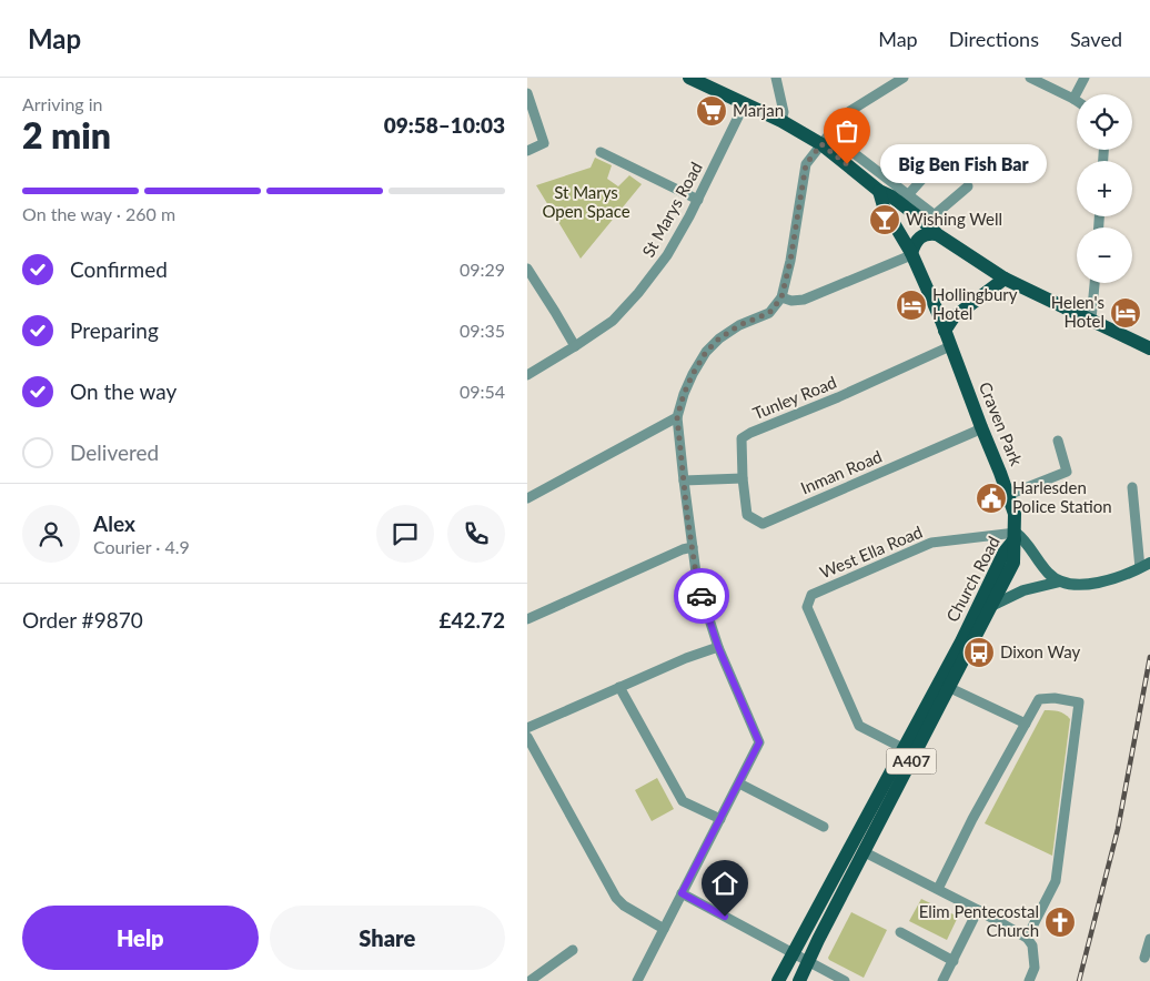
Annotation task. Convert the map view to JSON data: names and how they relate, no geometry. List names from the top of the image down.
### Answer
{
  "streets": {
    "main road": ["Craven Park", "Church Road", "A407"],
    "street": [
      "St Marys Road",
      "Tunley Road",
      "Inman Road",
      "West Ella Road"
    ]
  },
  "crossings": [
    ["Tunley Road", "Craven Park"],
    ["Tunley Road", "Inman Road"],
    ["Craven Park", "Inman Road"],
    ["Craven Park", "West Ella Road"],
    ["Craven Park", "Church Road"],
    ["West Ella Road", "Church Road"]
  ],
  "parks": ["St Marys Open Space"],
  "places": {
    "supermarket": ["Marjan"],
    "other": ["Big Ben Fish Bar"],
    "bar": ["Wishing Well"],
    "hotel": ["Hollingbury Hotel", "Helen's Hotel"],
    "public building": ["Harlesden Police Station"],
    "bus stop": ["Dixon Way"],
    "church": ["Elim Pentecostal Church"]
  },
  "page": {
    "header": "Map",
    "nav": ["Map", "Directions", "Saved"],
    "heading": ["2 min", "Arriving in", "09:58–10:03"],
    "panel": [
      "Alex",
      "Courier · 4.9",
      "Order #9870",
      "£42.72"
    ],
    "map_buttons": ["+", "−"],
    "bubble": "Big Ben Fish Bar",
    "bar": "On the way · 260 m",
    "list": [
      ["Confirmed", "09:29"],
      ["Preparing", "09:35"],
      ["On the way", "09:54"],
      "Delivered"
    ],
    "buttons": ["Help", "Share"]
  }
}
